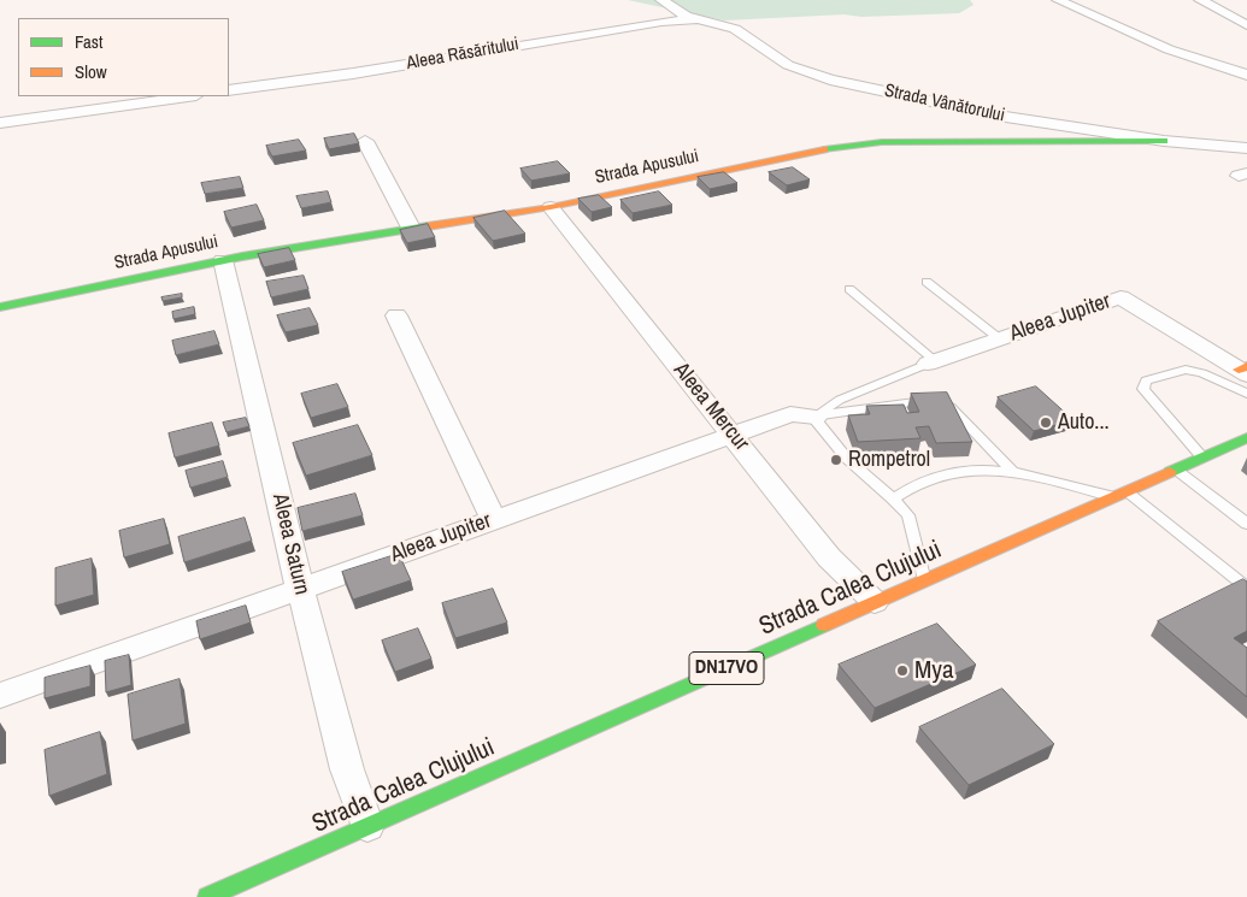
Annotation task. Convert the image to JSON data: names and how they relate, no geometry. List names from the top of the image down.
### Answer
{
  "streets": {
    "main road": ["Strada Apusului", "Strada Calea Clujului", "DN17VO"],
    "street": [
      "Aleea Răsăritului",
      "Strada Vânătorului",
      "Aleea Jupiter",
      "Aleea Mercur",
      "Aleea Saturn"
    ]
  },
  "crossings": [
    ["Aleea Răsăritului", "Strada Vânătorului"],
    ["Strada Vânătorului", "Strada Apusului"],
    ["Strada Apusului", "Aleea Mercur"],
    ["Strada Apusului", "Aleea Saturn"],
    ["Aleea Jupiter", "Aleea Mercur"],
    ["Aleea Jupiter", "Aleea Saturn"],
    ["Aleea Mercur", "Strada Calea Clujului"],
    ["Aleea Saturn", "Strada Calea Clujului"]
  ],
  "places": ["Auto...", "Rompetrol", "Mya"],
  "legend": ["Fast", "Slow"]
}
